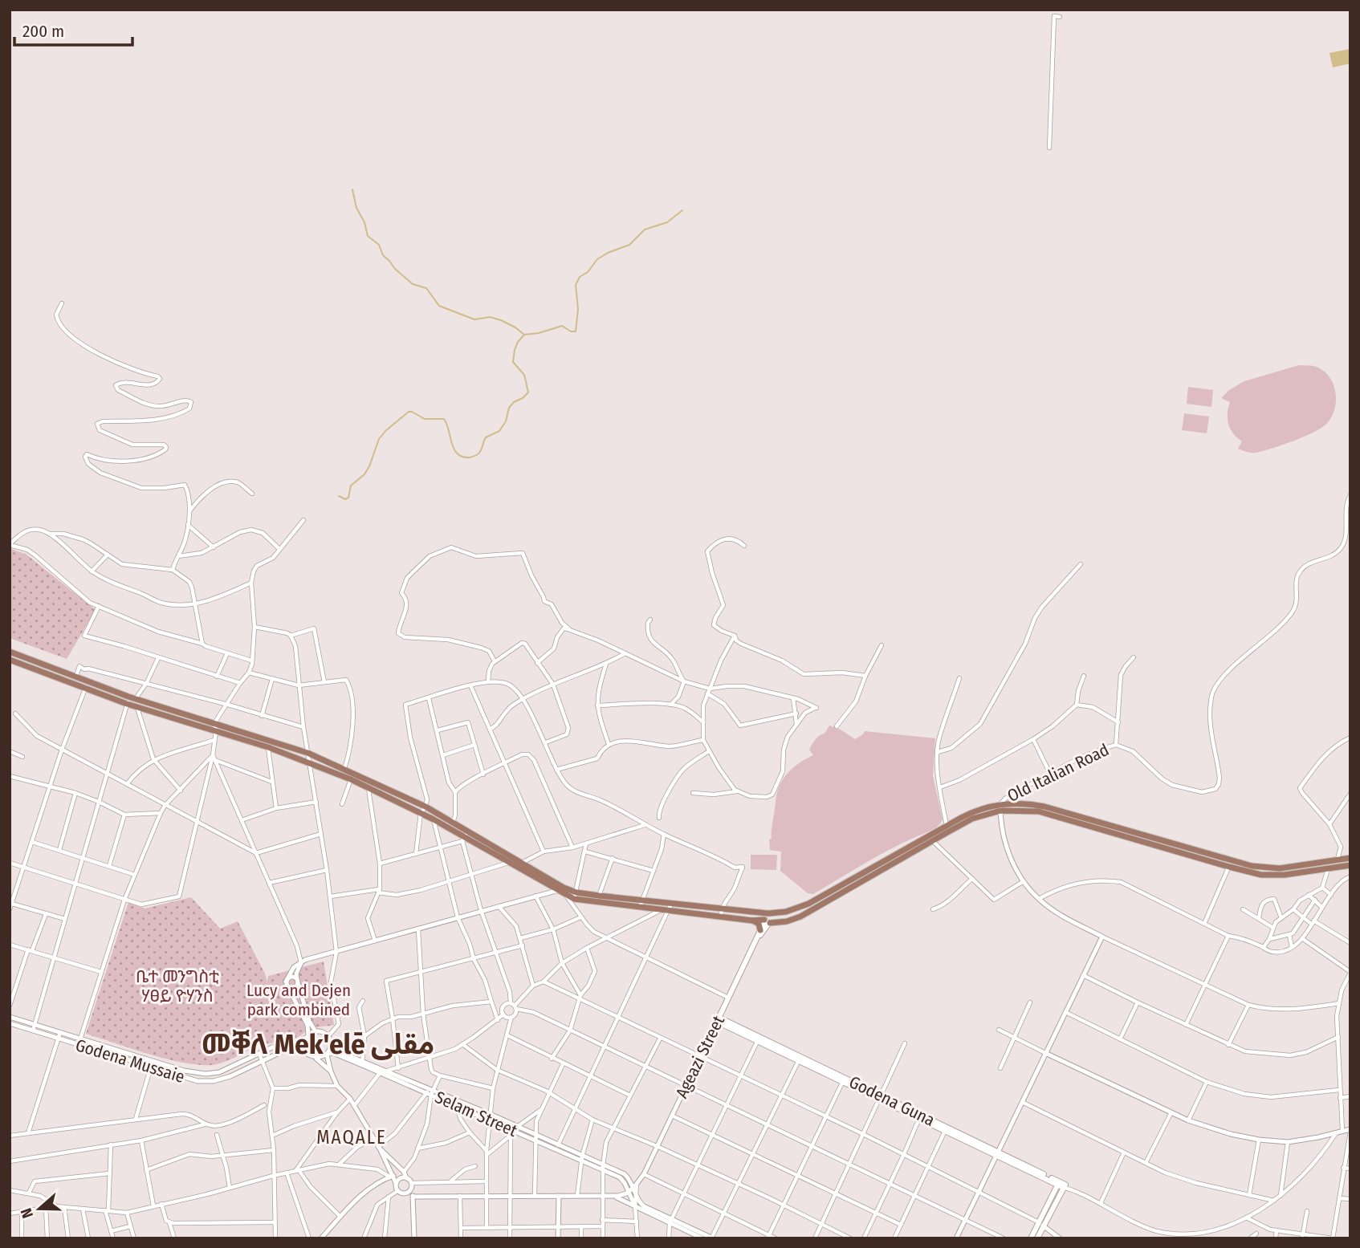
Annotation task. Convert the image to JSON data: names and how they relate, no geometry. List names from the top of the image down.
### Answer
{
  "streets": {
    "main road": ["Ageazi Street", "Godena Guna"],
    "street": ["Old Italian Road", "Godena Mussaie", "Selam Street"]
  },
  "crossings": [
    ["Ageazi Street", "Godena Guna"]
  ],
  "districts": ["መቐለ Mek'elē مقلى", "MAQALE"],
  "parks": ["ቤተ መንግስቲ ሃፀይ ዮሃንስ", "Lucy and Dejen park combined"],
  "scale_bar": "200 m",
  "north": "left"
}
